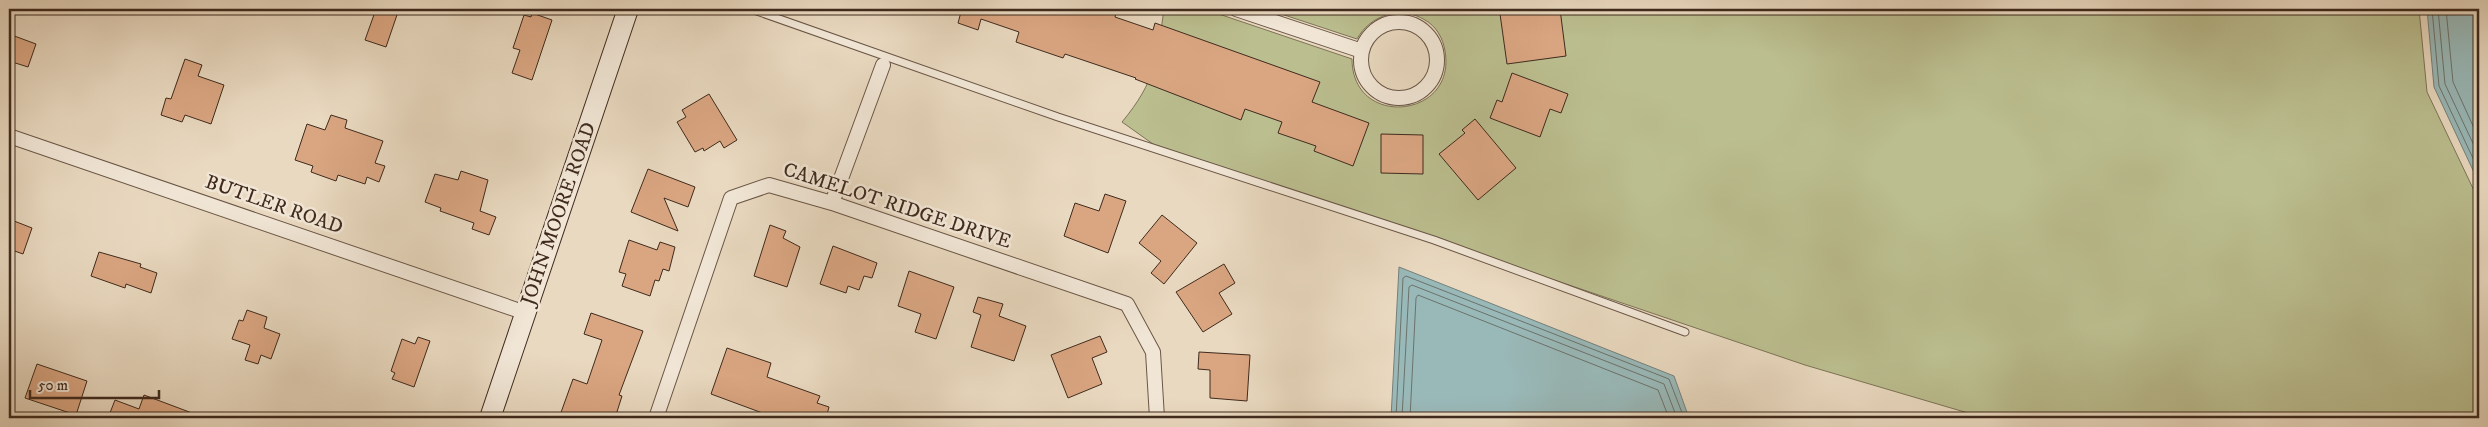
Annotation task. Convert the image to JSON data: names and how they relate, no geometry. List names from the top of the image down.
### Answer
{
  "streets": {
    "street": ["BUTLER ROAD", "CAMELOT RIDGE DRIVE", "JOHN MOORE ROAD"]
  },
  "crossings": [
    ["BUTLER ROAD", "JOHN MOORE ROAD"]
  ],
  "scale_bar": "50 m"
}
